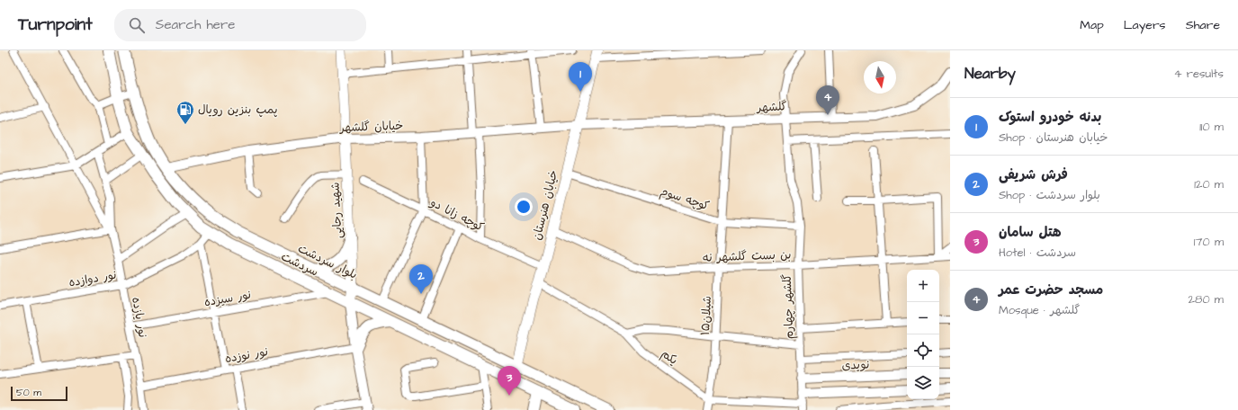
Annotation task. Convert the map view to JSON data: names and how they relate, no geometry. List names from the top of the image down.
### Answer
{
  "streets": {
    "main road": [
      "خیابان هنرستان",
      "شهید رجایی",
      "بلوار سردشت",
      "سردشت"
    ],
    "street": [
      "گلشهر",
      "خیابان گلشهر",
      "کوچه سوم",
      "کوچه زانا دو",
      "بن بست گلشهر نه",
      "نور دوازده",
      "نور سیزده",
      "گلشهر چهارم",
      "شیلان۱۵",
      "نور یازده",
      "نور نوزده",
      "یکم",
      "نویدی"
    ]
  },
  "crossings": [
    ["گلشهر", "خیابان گلشهر"],
    ["گلشهر", "خیابان هنرستان"],
    ["گلشهر", "گلشهر چهارم"],
    ["گلشهر", "شیلان۱۵"],
    ["خیابان گلشهر", "خیابان هنرستان"],
    ["خیابان گلشهر", "شهید رجایی"],
    ["خیابان گلشهر", "بلوار سردشت"],
    ["کوچه سوم", "خیابان هنرستان"],
    ["کوچه سوم", "گلشهر چهارم"],
    ["کوچه سوم", "شیلان۱۵"],
    ["خیابان هنرستان", "کوچه زانا دو"],
    ["خیابان هنرستان", "بن بست گلشهر نه"],
    ["خیابان هنرستان", "بلوار سردشت"],
    ["خیابان هنرستان", "سردشت"],
    ["خیابان هنرستان", "یکم"],
    ["شهید رجایی", "بلوار سردشت"],
    ["شهید رجایی", "سردشت"],
    ["شهید رجایی", "نور نوزده"],
    ["بن بست گلشهر نه", "گلشهر چهارم"],
    ["بن بست گلشهر نه", "شیلان۱۵"],
    ["سردشت", "نور دوازده"],
    ["سردشت", "نور سیزده"],
    ["نور دوازده", "نور یازده"],
    ["نور سیزده", "نور یازده"],
    ["گلشهر چهارم", "نویدی"],
    ["شیلان۱۵", "یکم"],
    ["نور یازده", "نور نوزده"]
  ],
  "places": {
    "fuel station": ["پمپ بنزین رویال"]
  },
  "scale_bar": "50 m",
  "north": "bottom",
  "page": {
    "header": "Turnpoint",
    "search": "Search here",
    "nav": ["Map", "Layers", "Share"],
    "heading": ["Nearby", "4 results"],
    "pins": [
      "1",
      "4",
      "2",
      "3"
    ],
    "list": [
      {
        "mark": "1",
        "name": "بدنه خودرو استوک",
        "note": "Shop · خیابان هنرستان",
        "value": "110 m"
      },
      {
        "mark": "2",
        "name": "فرش شریفی",
        "note": "Shop · بلوار سردشت",
        "value": "120 m"
      },
      {
        "mark": "3",
        "name": "هتل سامان",
        "note": "Hotel · سردشت",
        "value": "170 m"
      },
      {
        "mark": "4",
        "name": "مسجد حضرت عمر",
        "note": "Mosque · گلشهر",
        "value": "280 m"
      }
    ],
    "map_buttons": ["+", "−"],
    "scale": "50 m"
  }
}
